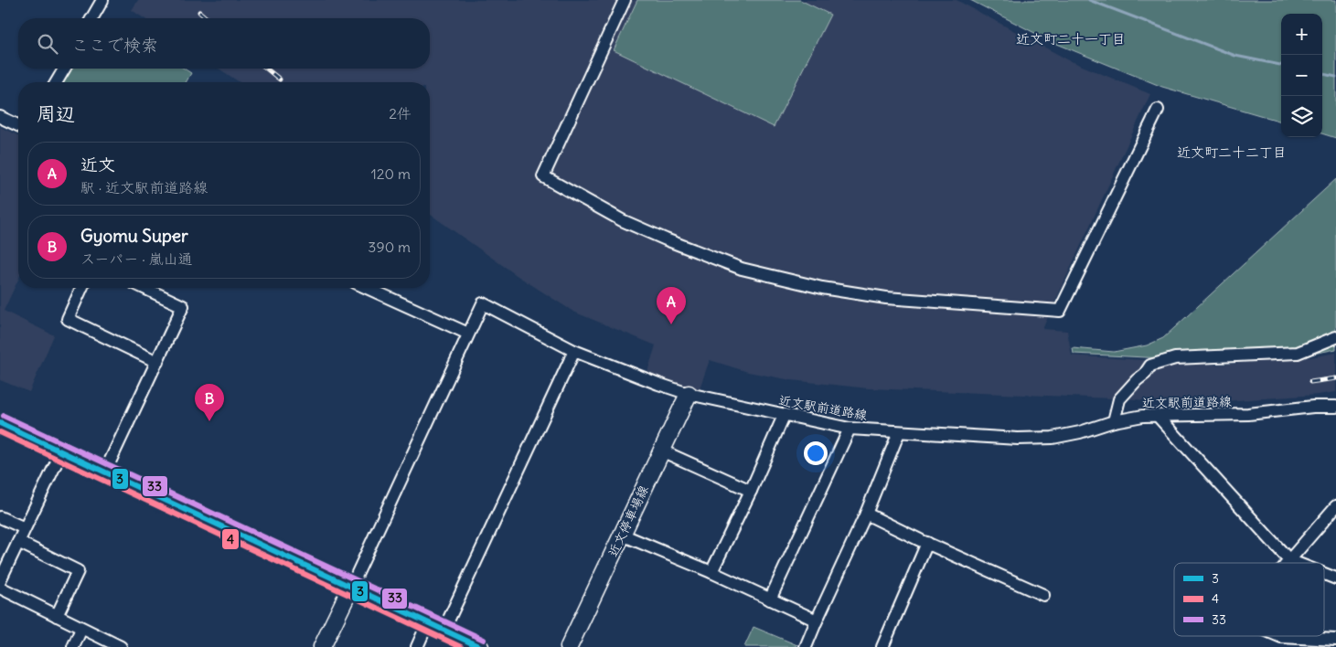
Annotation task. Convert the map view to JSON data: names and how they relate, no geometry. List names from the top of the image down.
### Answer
{
  "streets": {
    "main road": ["近文停車場線"],
    "street": ["近文駅前道路線"]
  },
  "crossings": [
    ["近文駅前道路線", "近文停車場線"]
  ],
  "districts": ["近文町二十一丁目", "近文町二十二丁目"],
  "lines": ["transit line 33", "transit line 3", "transit line 4"],
  "legend": ["3", "4", "33"],
  "page": {
    "map_buttons": ["+", "−"],
    "search": "ここで検索",
    "heading": ["周辺", "2件"],
    "list": [
      {
        "mark": "A",
        "name": "近文",
        "note": "駅 · 近文駅前道路線",
        "value": "120 m"
      },
      {
        "mark": "B",
        "name": "Gyomu Super",
        "note": "スーパー · 嵐山通",
        "value": "390 m"
      }
    ],
    "pins": ["A", "B"]
  }
}
